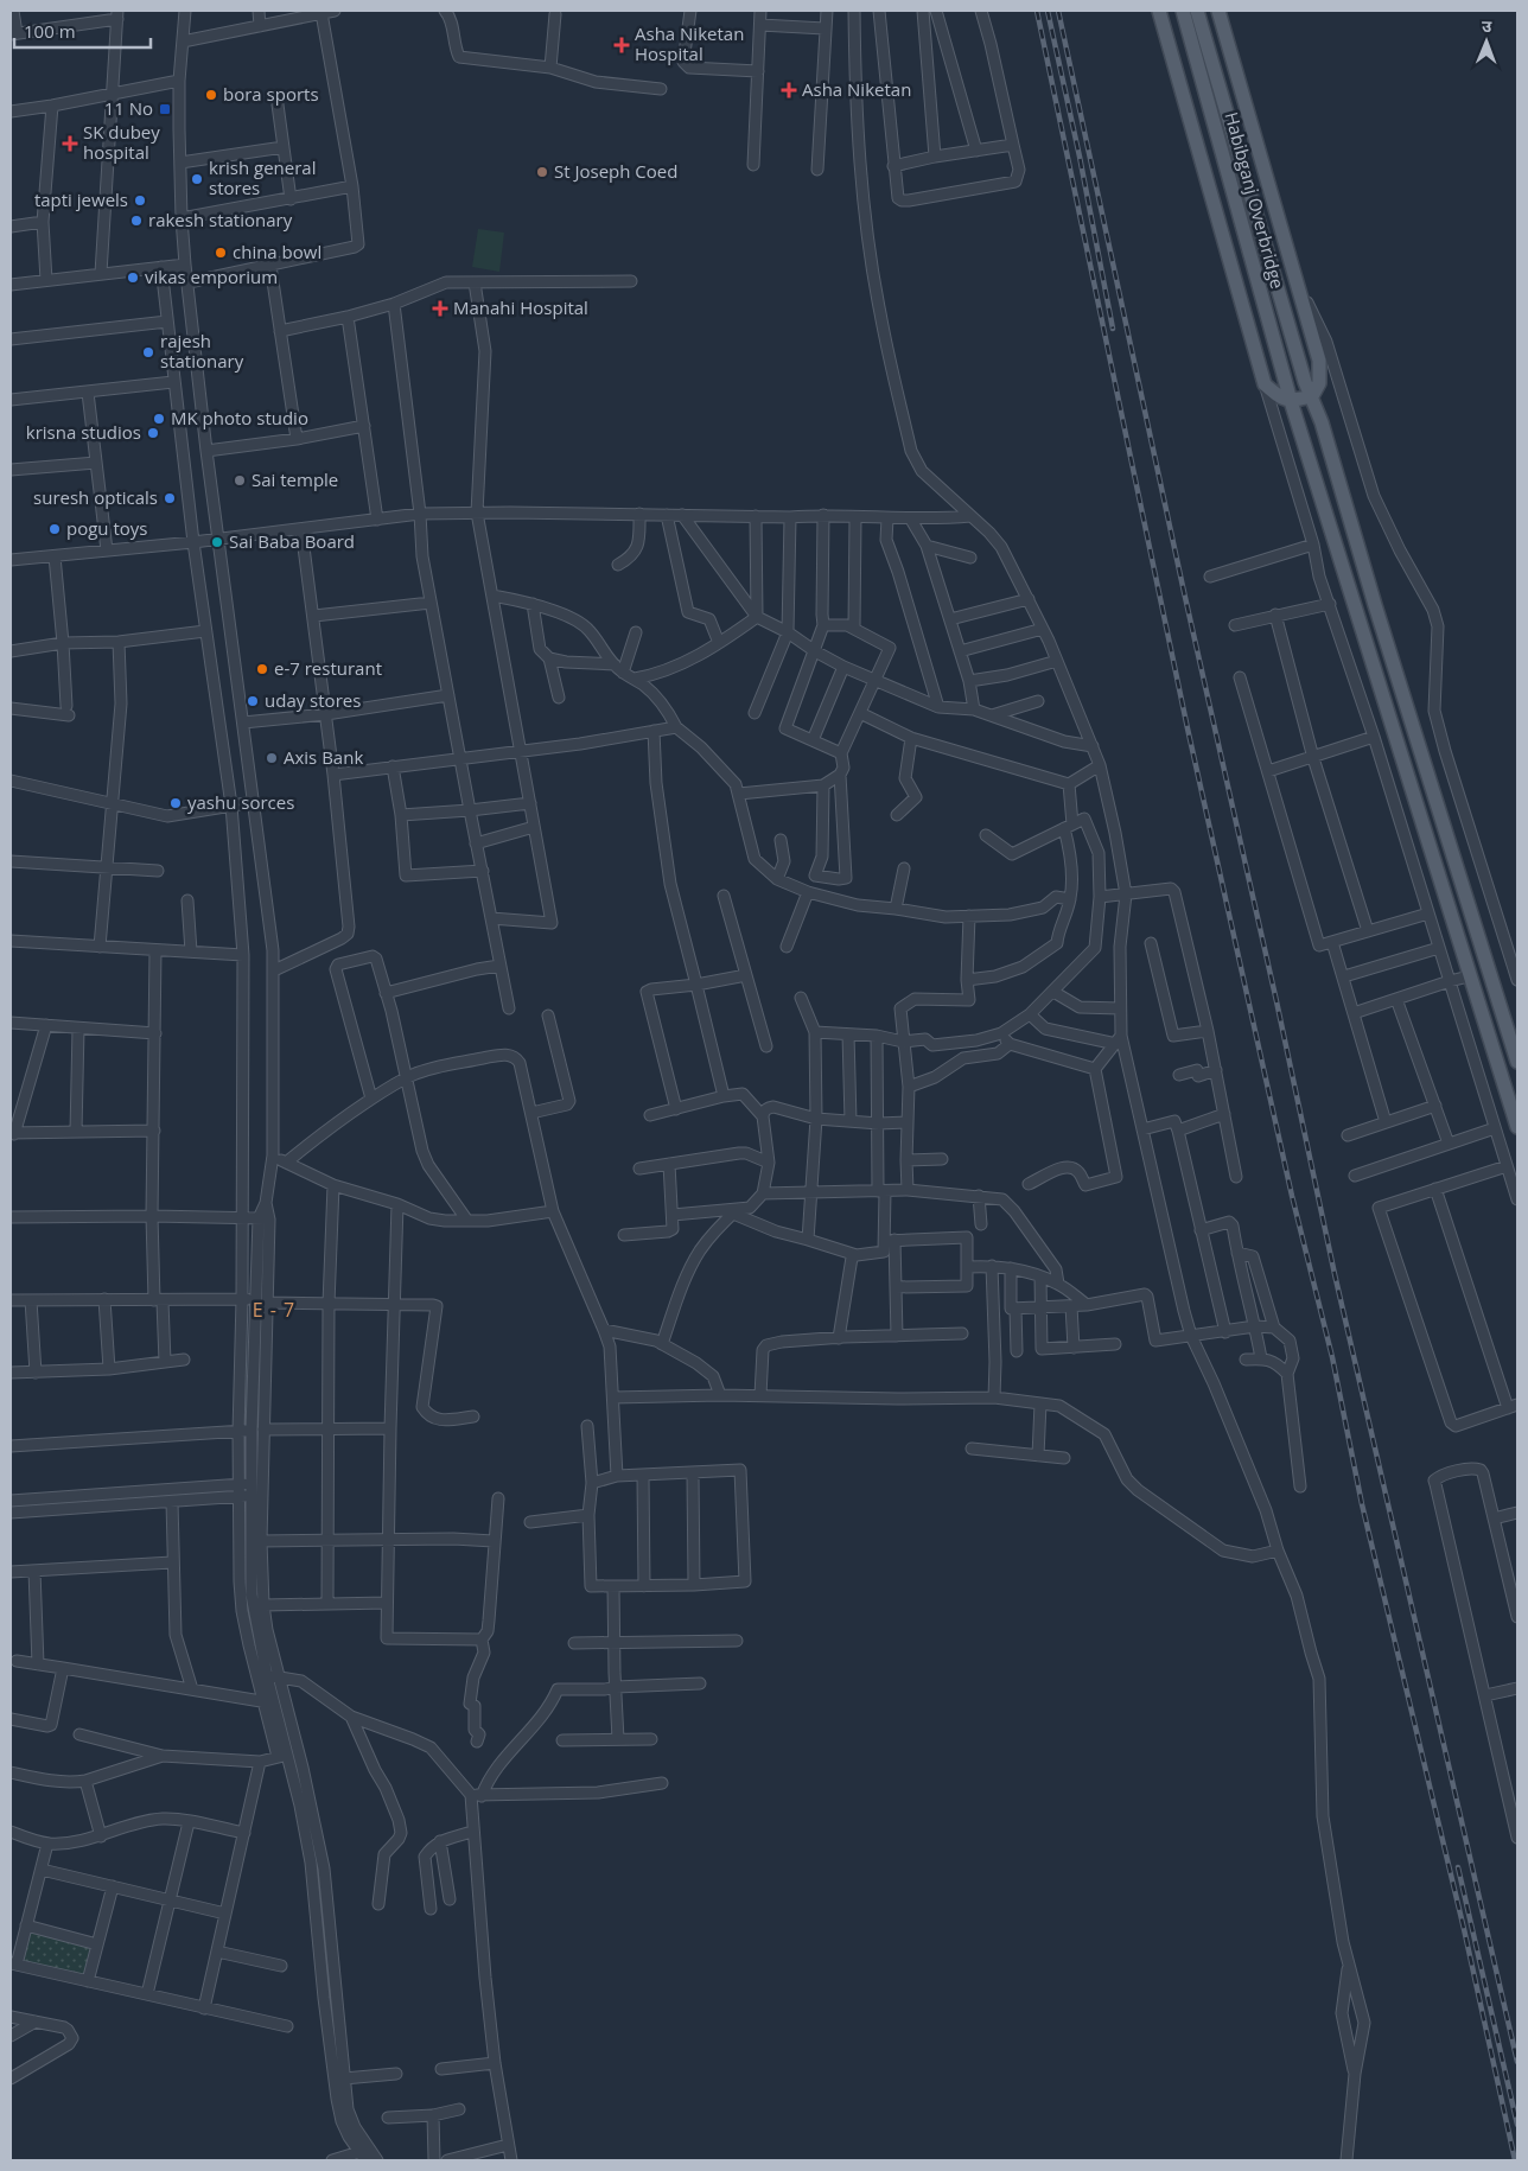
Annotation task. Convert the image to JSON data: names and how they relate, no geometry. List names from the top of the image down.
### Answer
{
  "streets": {
    "main road": ["Habibganj Overbridge"]
  },
  "districts": ["E - 7"],
  "places": {
    "health": [
      "Asha Niketan Hospital",
      "Asha Niketan",
      "SK dubey hospital",
      "Manahi Hospital"
    ],
    "other": [
      "bora sports",
      "St Joseph Coed",
      "krish general stores",
      "tapti jewels",
      "rakesh stationary",
      "china bowl",
      "vikas emporium",
      "rajesh stationary",
      "MK photo studio",
      "krisna studios",
      "Sai temple",
      "suresh opticals",
      "pogu toys",
      "Sai Baba Board",
      "e-7 resturant",
      "uday stores",
      "Axis Bank",
      "yashu sorces"
    ],
    "transit": ["11 No"]
  },
  "scale_bar": "100 m",
  "north": "top"
}
